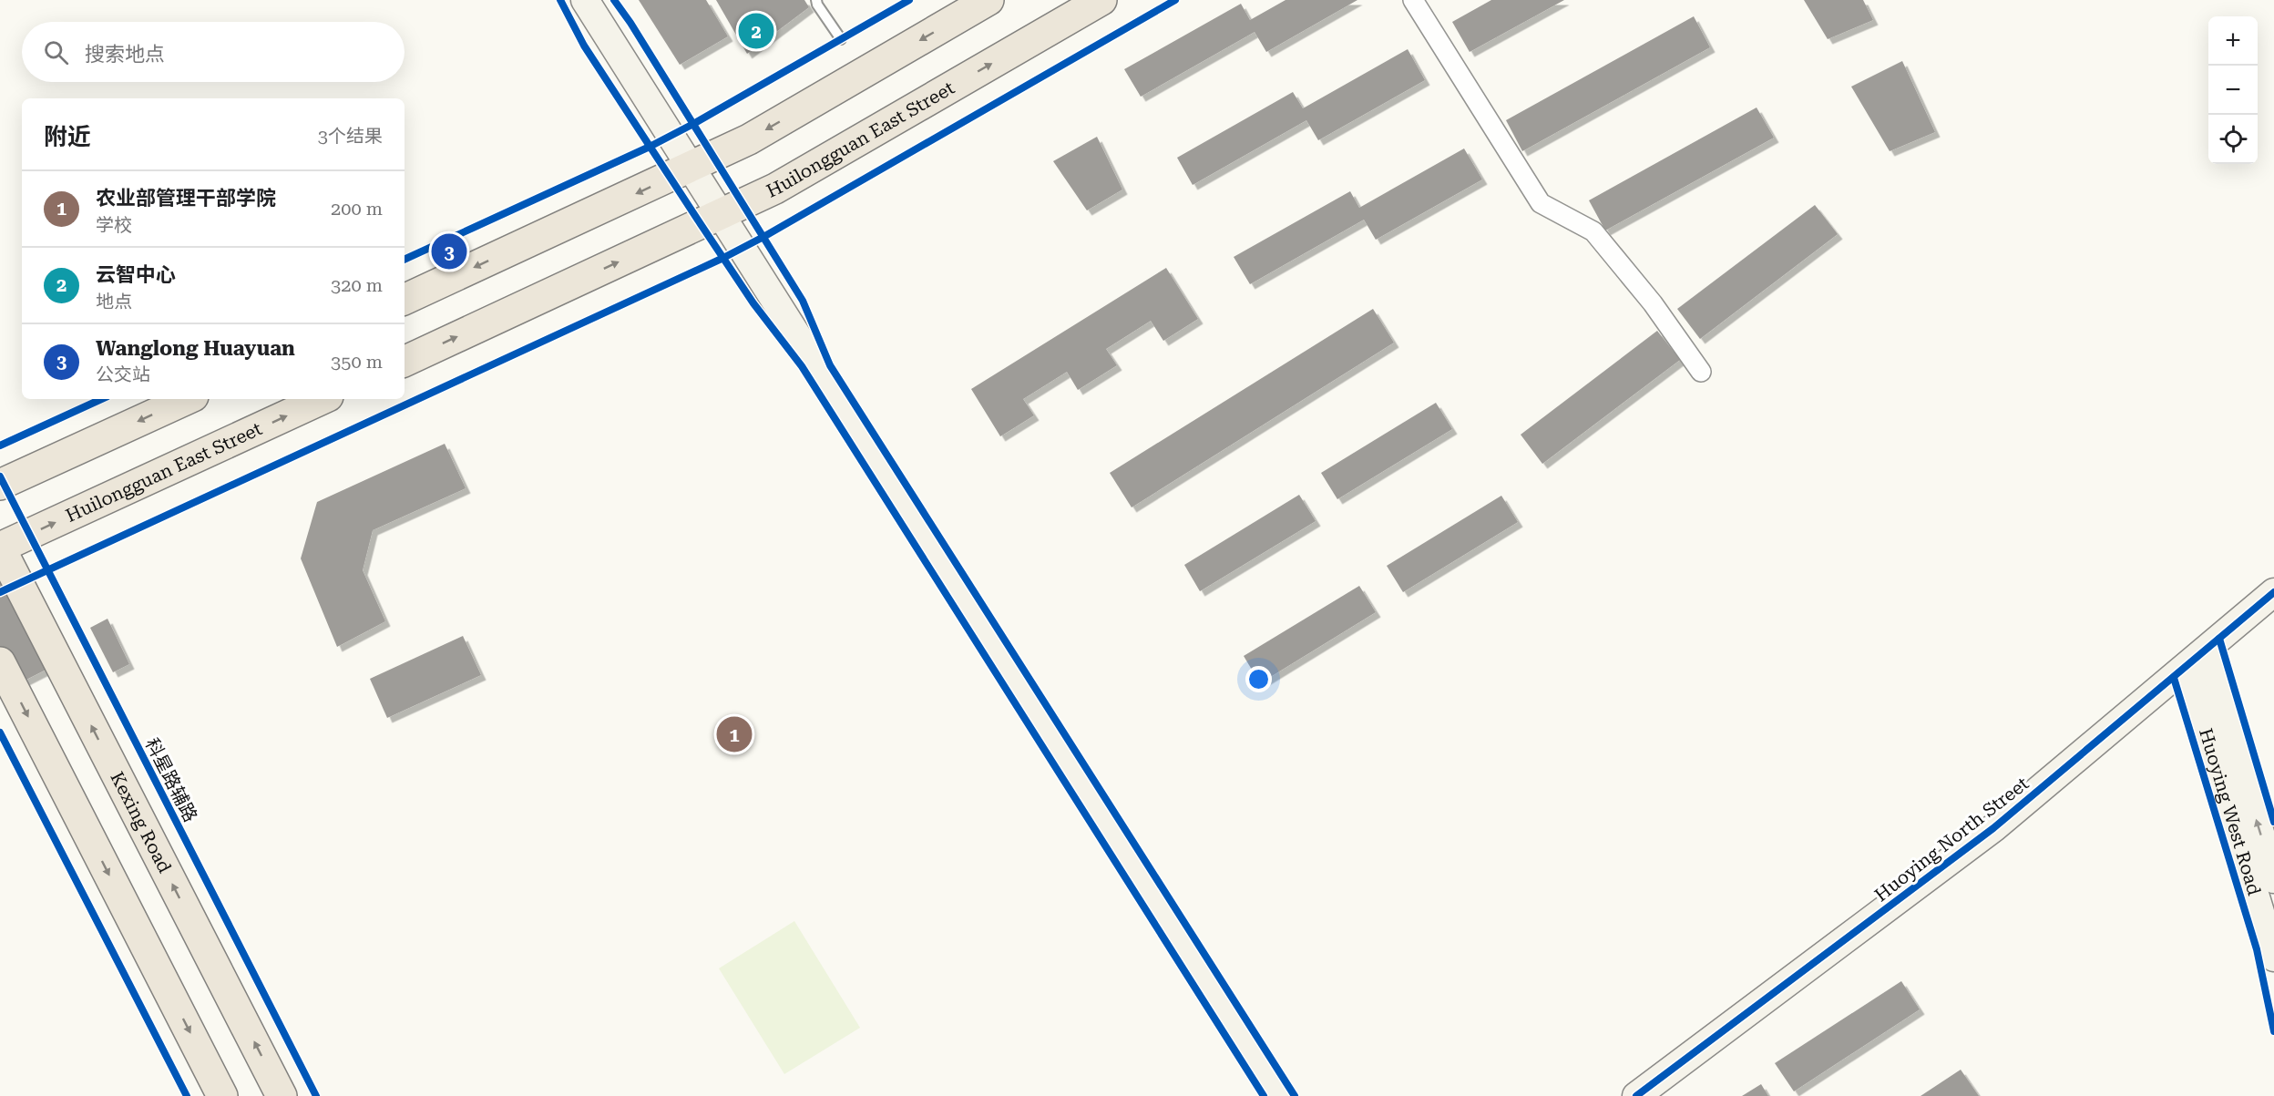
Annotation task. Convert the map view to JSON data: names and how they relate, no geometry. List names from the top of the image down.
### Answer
{
  "streets": {
    "main road": ["Huilongguan East Street", "Kexing Road"],
    "street": ["Huoying West Road", "Huoying North Street"],
    "cycle path": ["科星路辅路"]
  },
  "crossings": [
    ["Huilongguan East Street", "Kexing Road"],
    ["Huoying West Road", "Huoying North Street"]
  ],
  "page": {
    "pins": ["2", "3", "1"],
    "map_buttons": ["+", "−"],
    "search": "搜索地点",
    "heading": ["附近", "3个结果"],
    "list": [
      {
        "mark": "1",
        "name": "农业部管理干部学院",
        "note": "学校",
        "value": "200 m"
      },
      {
        "mark": "2",
        "name": "云智中心",
        "note": "地点",
        "value": "320 m"
      },
      {
        "mark": "3",
        "name": "Wanglong Huayuan",
        "note": "公交站",
        "value": "350 m"
      }
    ]
  }
}
